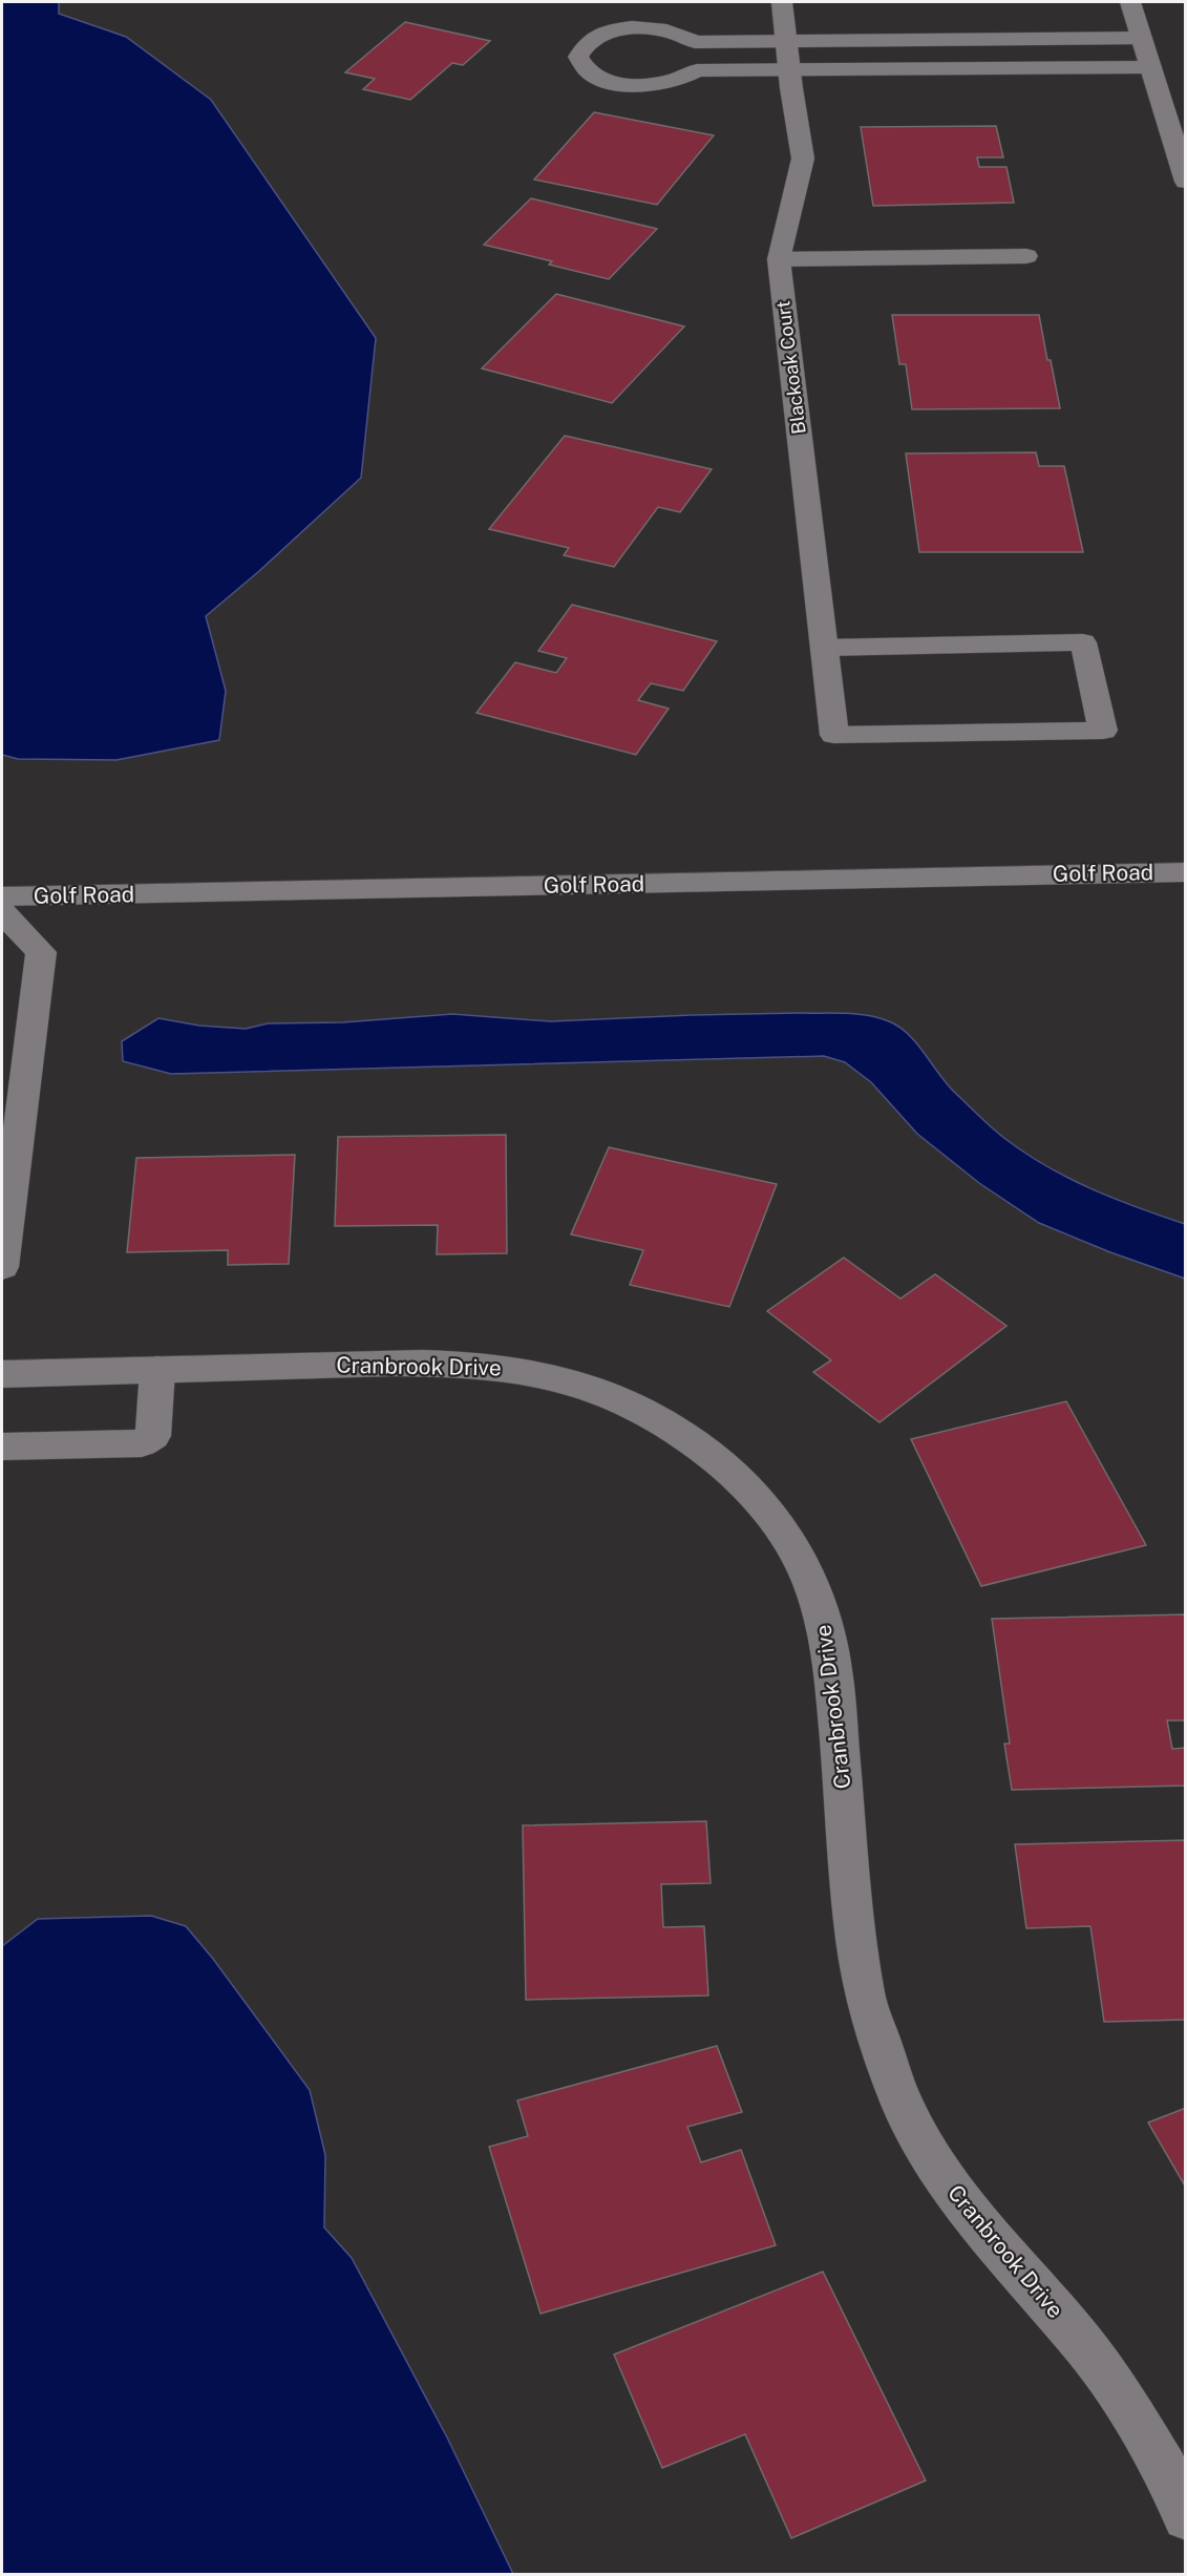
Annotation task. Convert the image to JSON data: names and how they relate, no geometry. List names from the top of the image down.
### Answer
{
  "streets": {
    "street": ["Blackoak Court", "Golf Road", "Cranbrook Drive"]
  }
}
